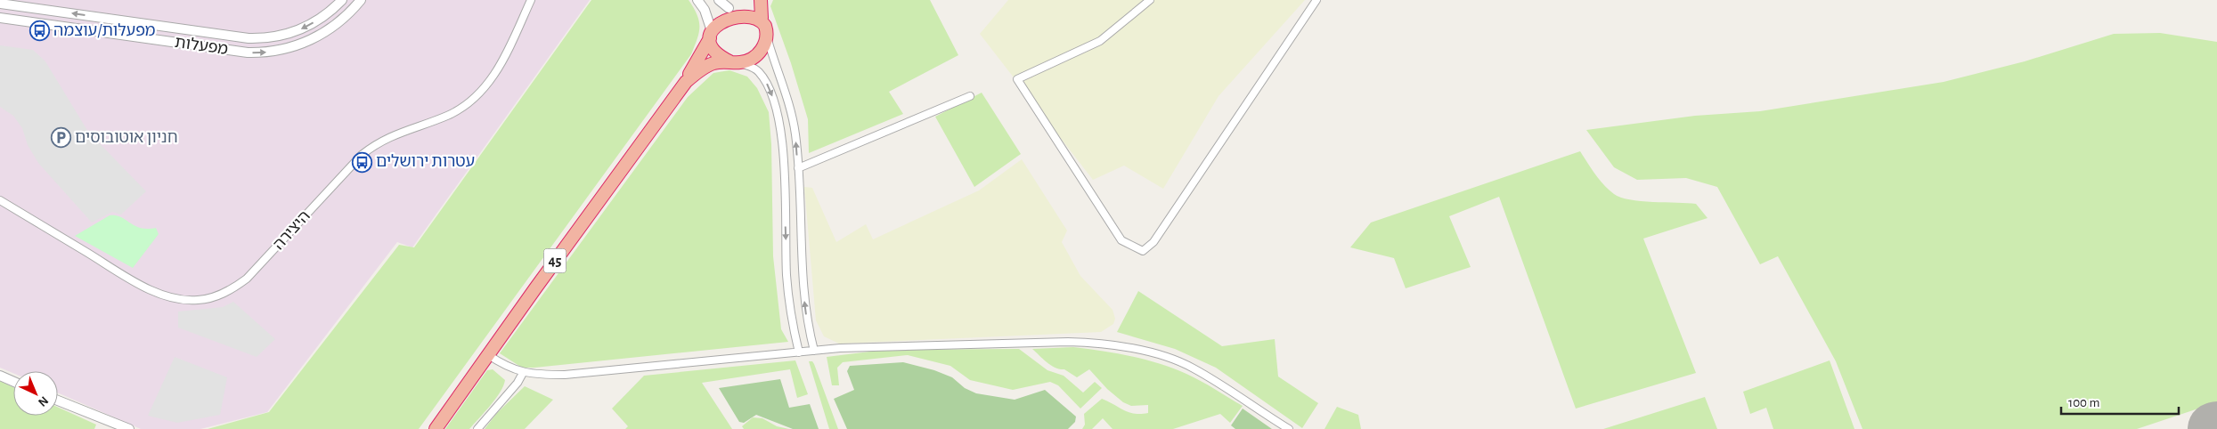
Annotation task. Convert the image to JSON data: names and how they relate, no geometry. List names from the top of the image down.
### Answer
{
  "streets": {
    "highway": ["45"],
    "street": ["מפעלות", "היצירה"]
  },
  "places": {
    "bus stop": ["מפעלות/עוצמה", "עטרות ירושלים"],
    "parking": ["חניון אוטובוסים"]
  },
  "scale_bar": "100 m",
  "north": "bottom right"
}
